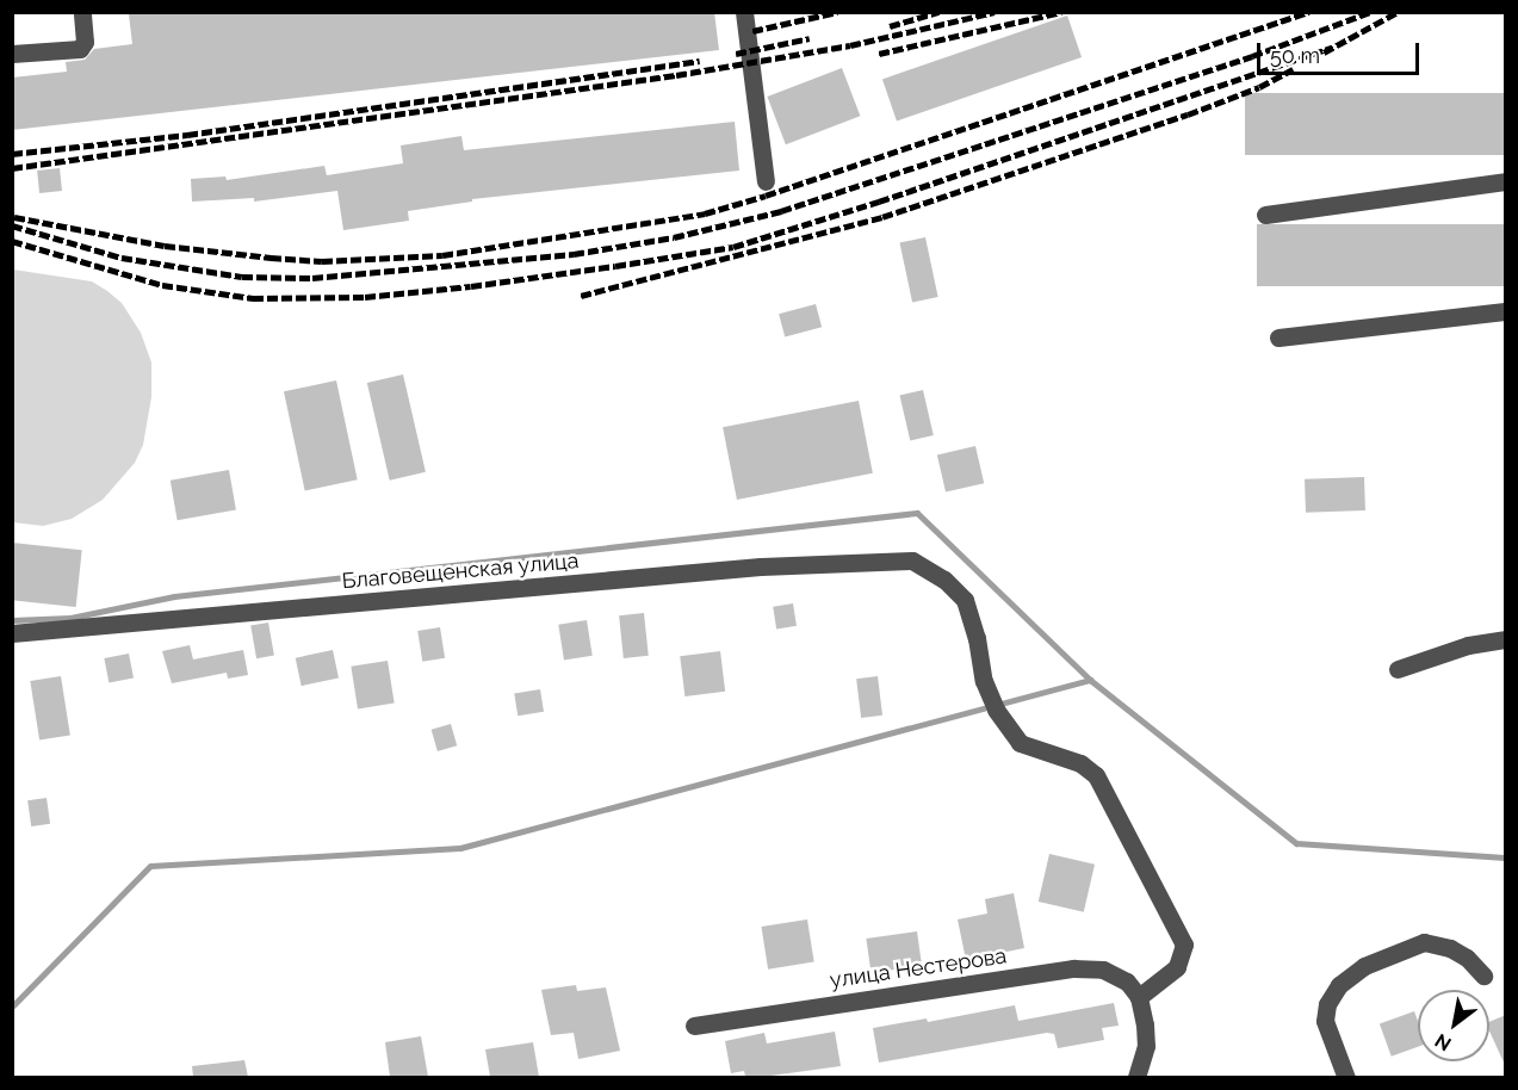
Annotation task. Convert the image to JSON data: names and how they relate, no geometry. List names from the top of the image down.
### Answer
{
  "streets": {
    "street": ["Благовещенская улица", "улица Нестерова"]
  },
  "crossings": [
    ["Благовещенская улица", "улица Нестерова"]
  ],
  "scale_bar": "50 m",
  "north": "bottom left"
}
